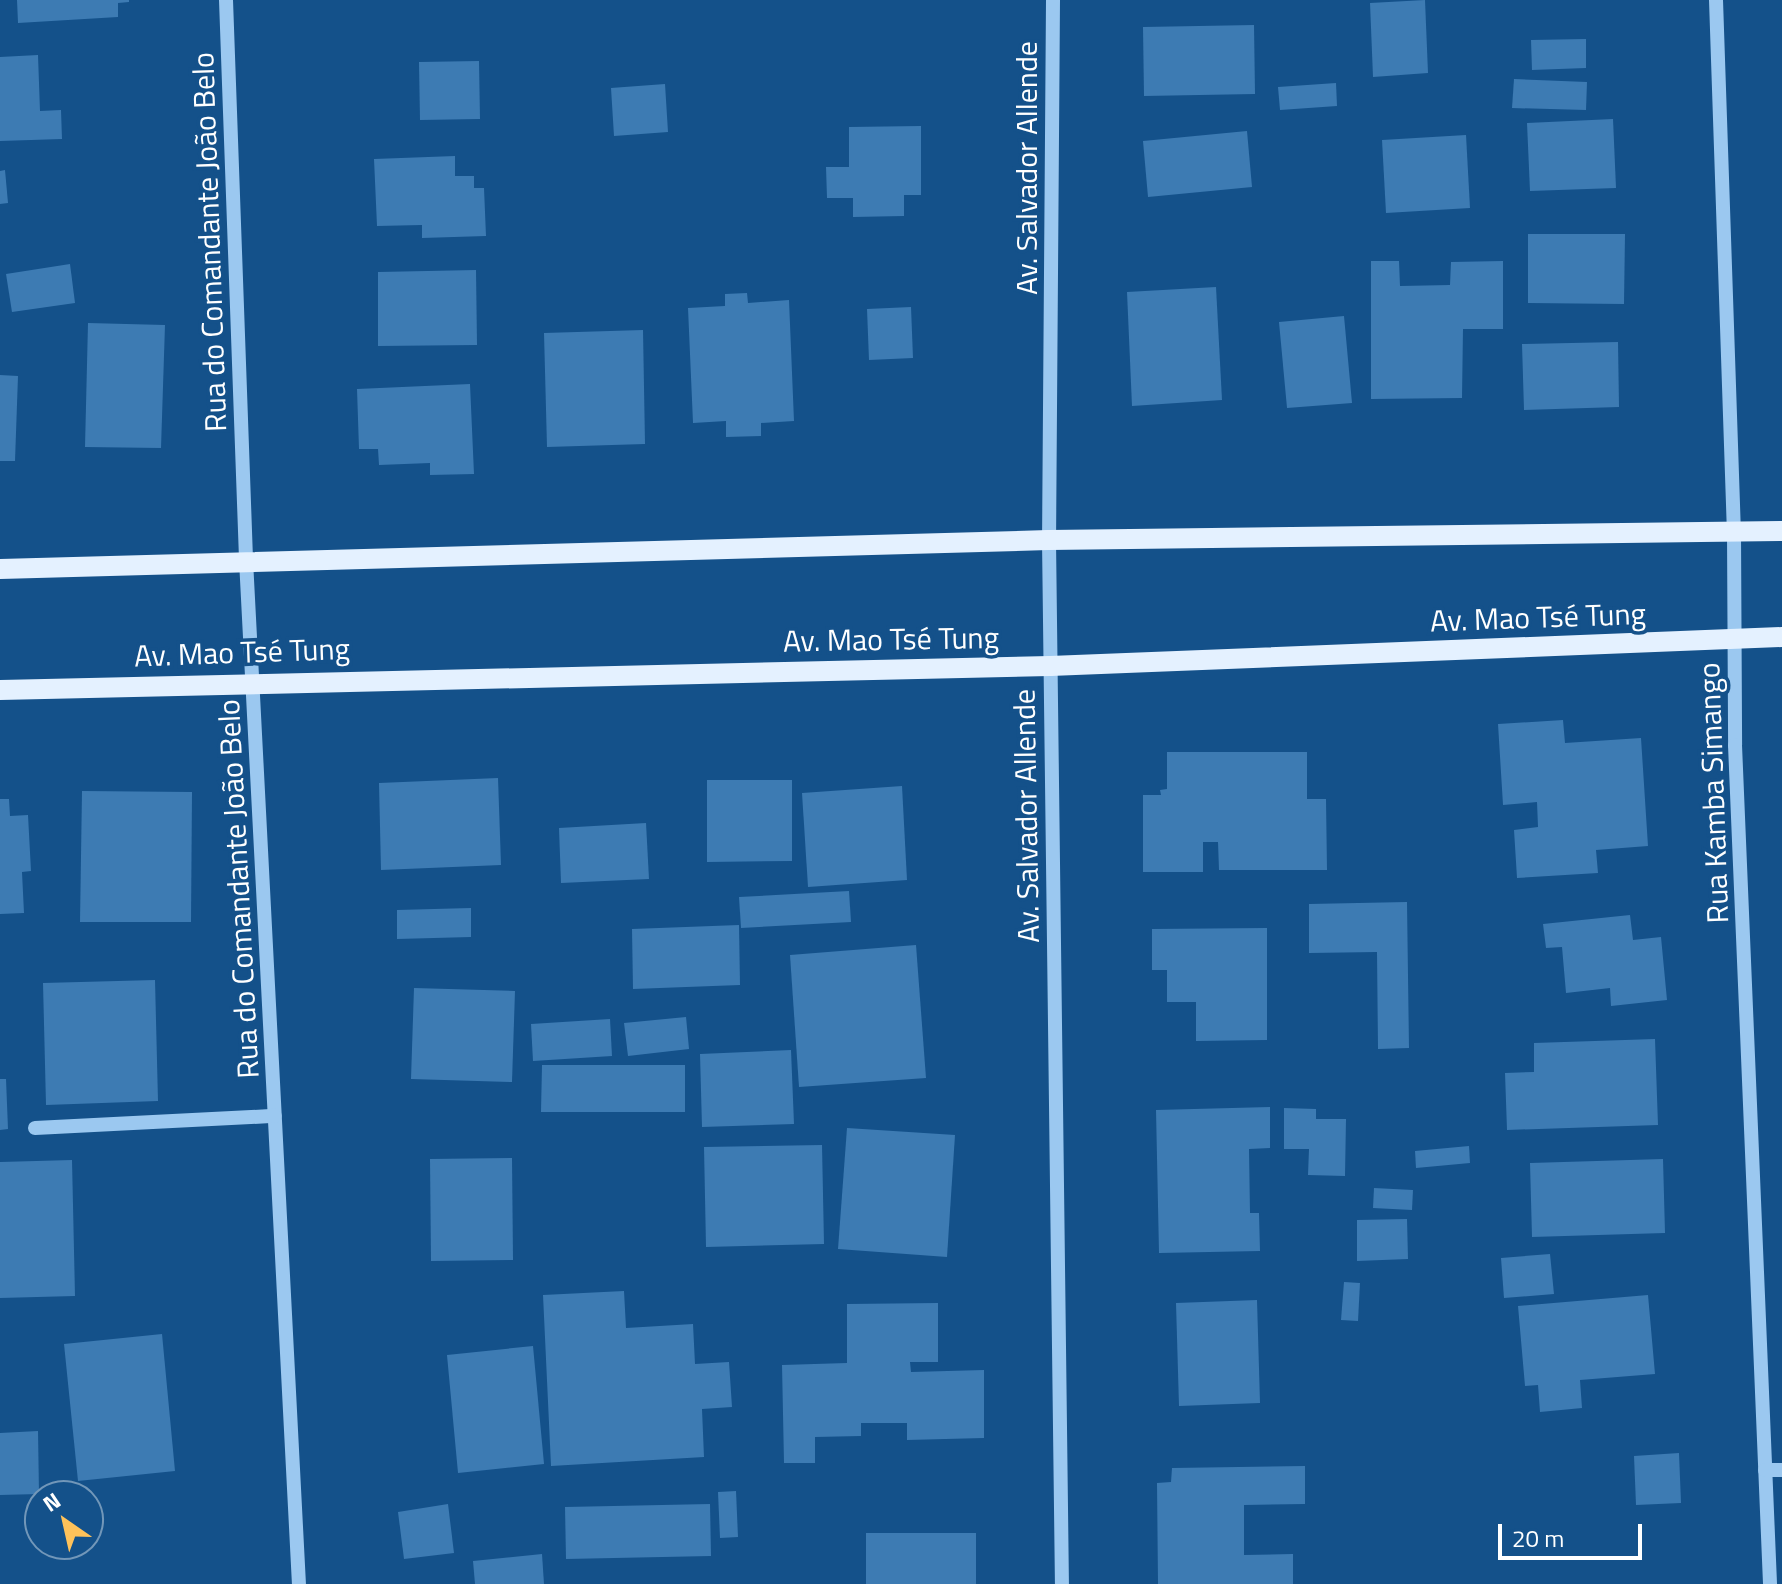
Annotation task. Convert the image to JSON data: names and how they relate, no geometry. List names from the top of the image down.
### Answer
{
  "streets": {
    "main road": ["Av. Mao Tsé Tung"],
    "street": ["Av. Salvador Allende", "Rua do Comandante João Belo", "Rua Kamba Simango"]
  },
  "crossings": [
    ["Av. Salvador Allende", "Av. Mao Tsé Tung"],
    ["Rua do Comandante João Belo", "Av. Mao Tsé Tung"],
    ["Av. Mao Tsé Tung", "Rua Kamba Simango"]
  ],
  "scale_bar": "20 m",
  "north": "top left"
}
